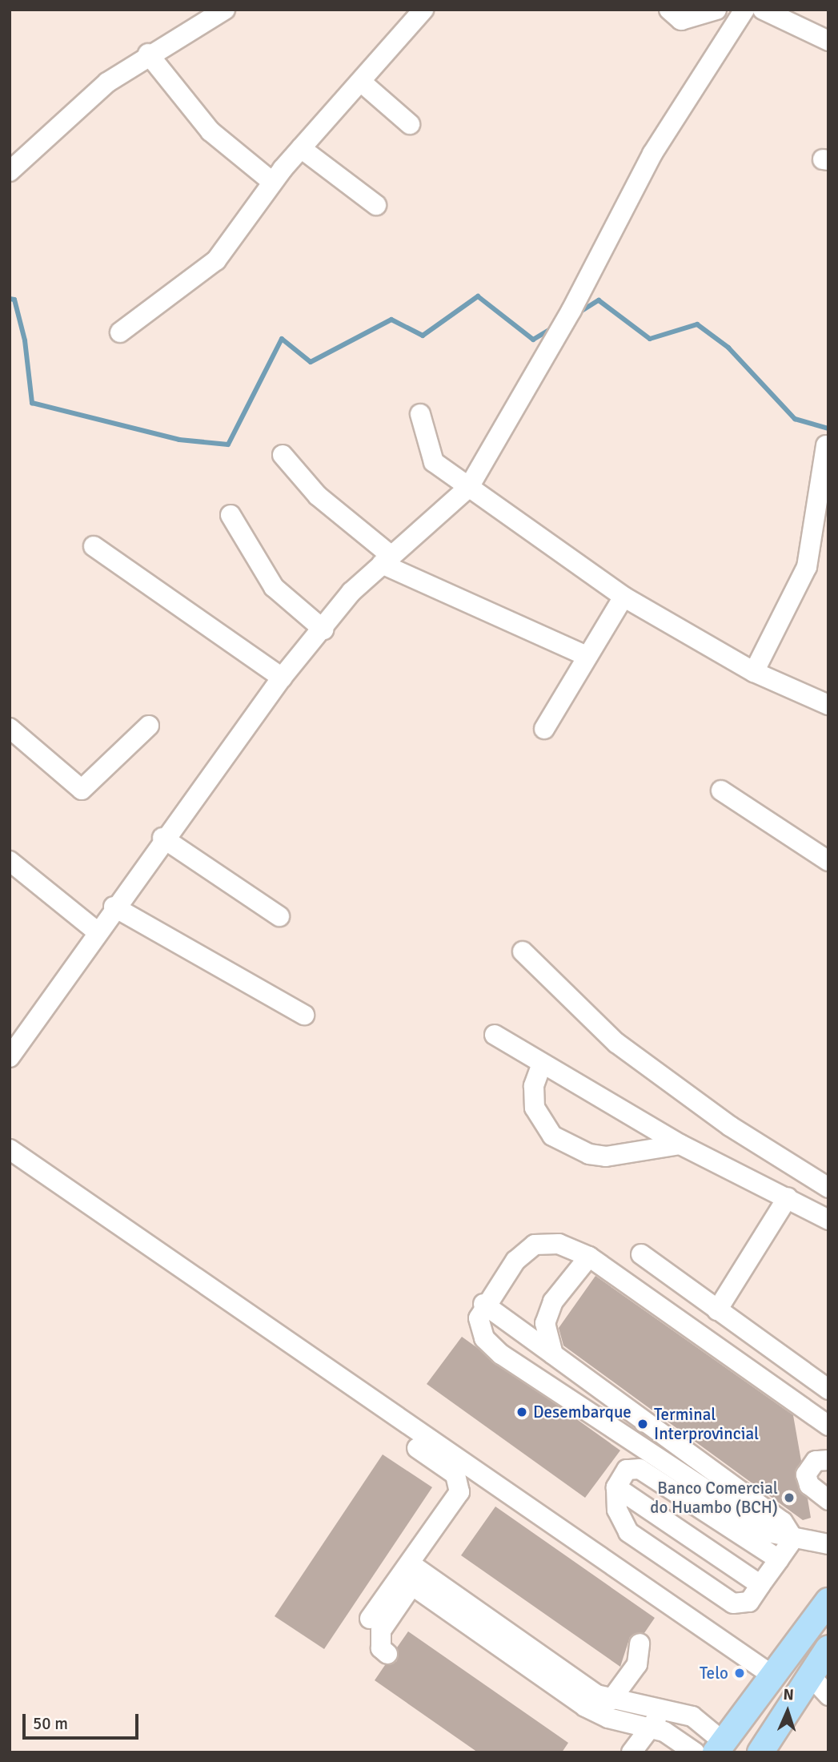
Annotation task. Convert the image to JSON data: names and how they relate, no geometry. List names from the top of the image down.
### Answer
{
  "places": [
    "Desembarque",
    "Terminal Interprovincial",
    "Banco Comercial do Huambo (BCH)",
    "Telo"
  ],
  "scale_bar": "50 m",
  "north": "top"
}
